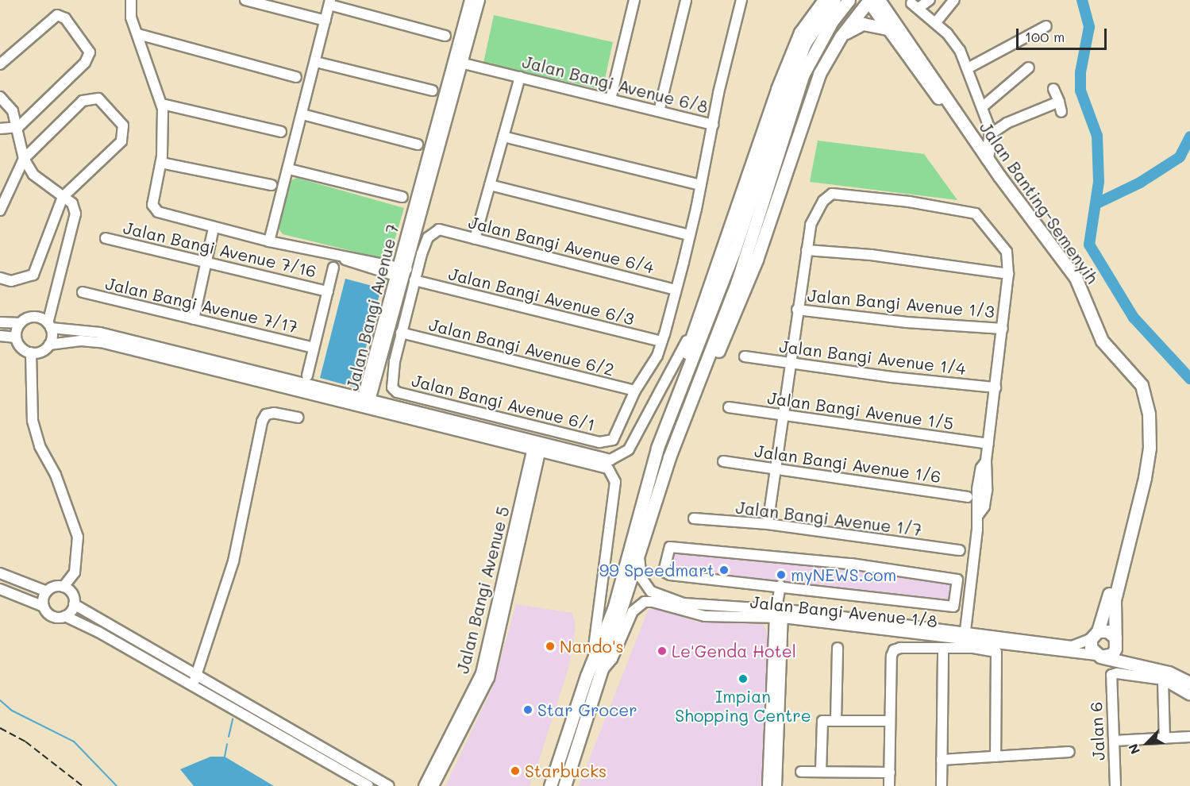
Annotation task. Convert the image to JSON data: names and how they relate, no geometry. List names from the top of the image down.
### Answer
{
  "streets": {
    "main road": ["Jalan Banting-Semenyih"],
    "street": [
      "Jalan Bangi Avenue 6/8",
      "Jalan Bangi Avenue 6/4",
      "Jalan Bangi Avenue 7/16",
      "Jalan Bangi Avenue 6/3",
      "Jalan Bangi Avenue 1/3",
      "Jalan Bangi Avenue 7/17",
      "Jalan Bangi Avenue 7",
      "Jalan Bangi Avenue 6/2",
      "Jalan Bangi Avenue 1/4",
      "Jalan Bangi Avenue 6/1",
      "Jalan Bangi Avenue 1/5",
      "Jalan Bangi Avenue 1/6",
      "Jalan Bangi Avenue 1/7",
      "Jalan Bangi Avenue 5",
      "Jalan Bangi Avenue 1/8",
      "Jalan 6"
    ]
  },
  "crossings": [
    ["Jalan Bangi Avenue 6/8", "Jalan Bangi Avenue 7"],
    ["Jalan Banting-Semenyih", "Jalan Bangi Avenue 1/8"],
    ["Jalan Bangi Avenue 6/4", "Jalan Bangi Avenue 6/3"],
    ["Jalan Bangi Avenue 6/4", "Jalan Bangi Avenue 7"],
    ["Jalan Bangi Avenue 6/3", "Jalan Bangi Avenue 7"],
    ["Jalan Bangi Avenue 6/2", "Jalan Bangi Avenue 6/1"]
  ],
  "places": [
    "99 Speedmart",
    "myNEWS.com",
    "Nando's",
    "Le'Genda Hotel",
    "Impian Shopping Centre",
    "Star Grocer",
    "Starbucks"
  ],
  "scale_bar": "100 m",
  "north": "bottom left"
}
